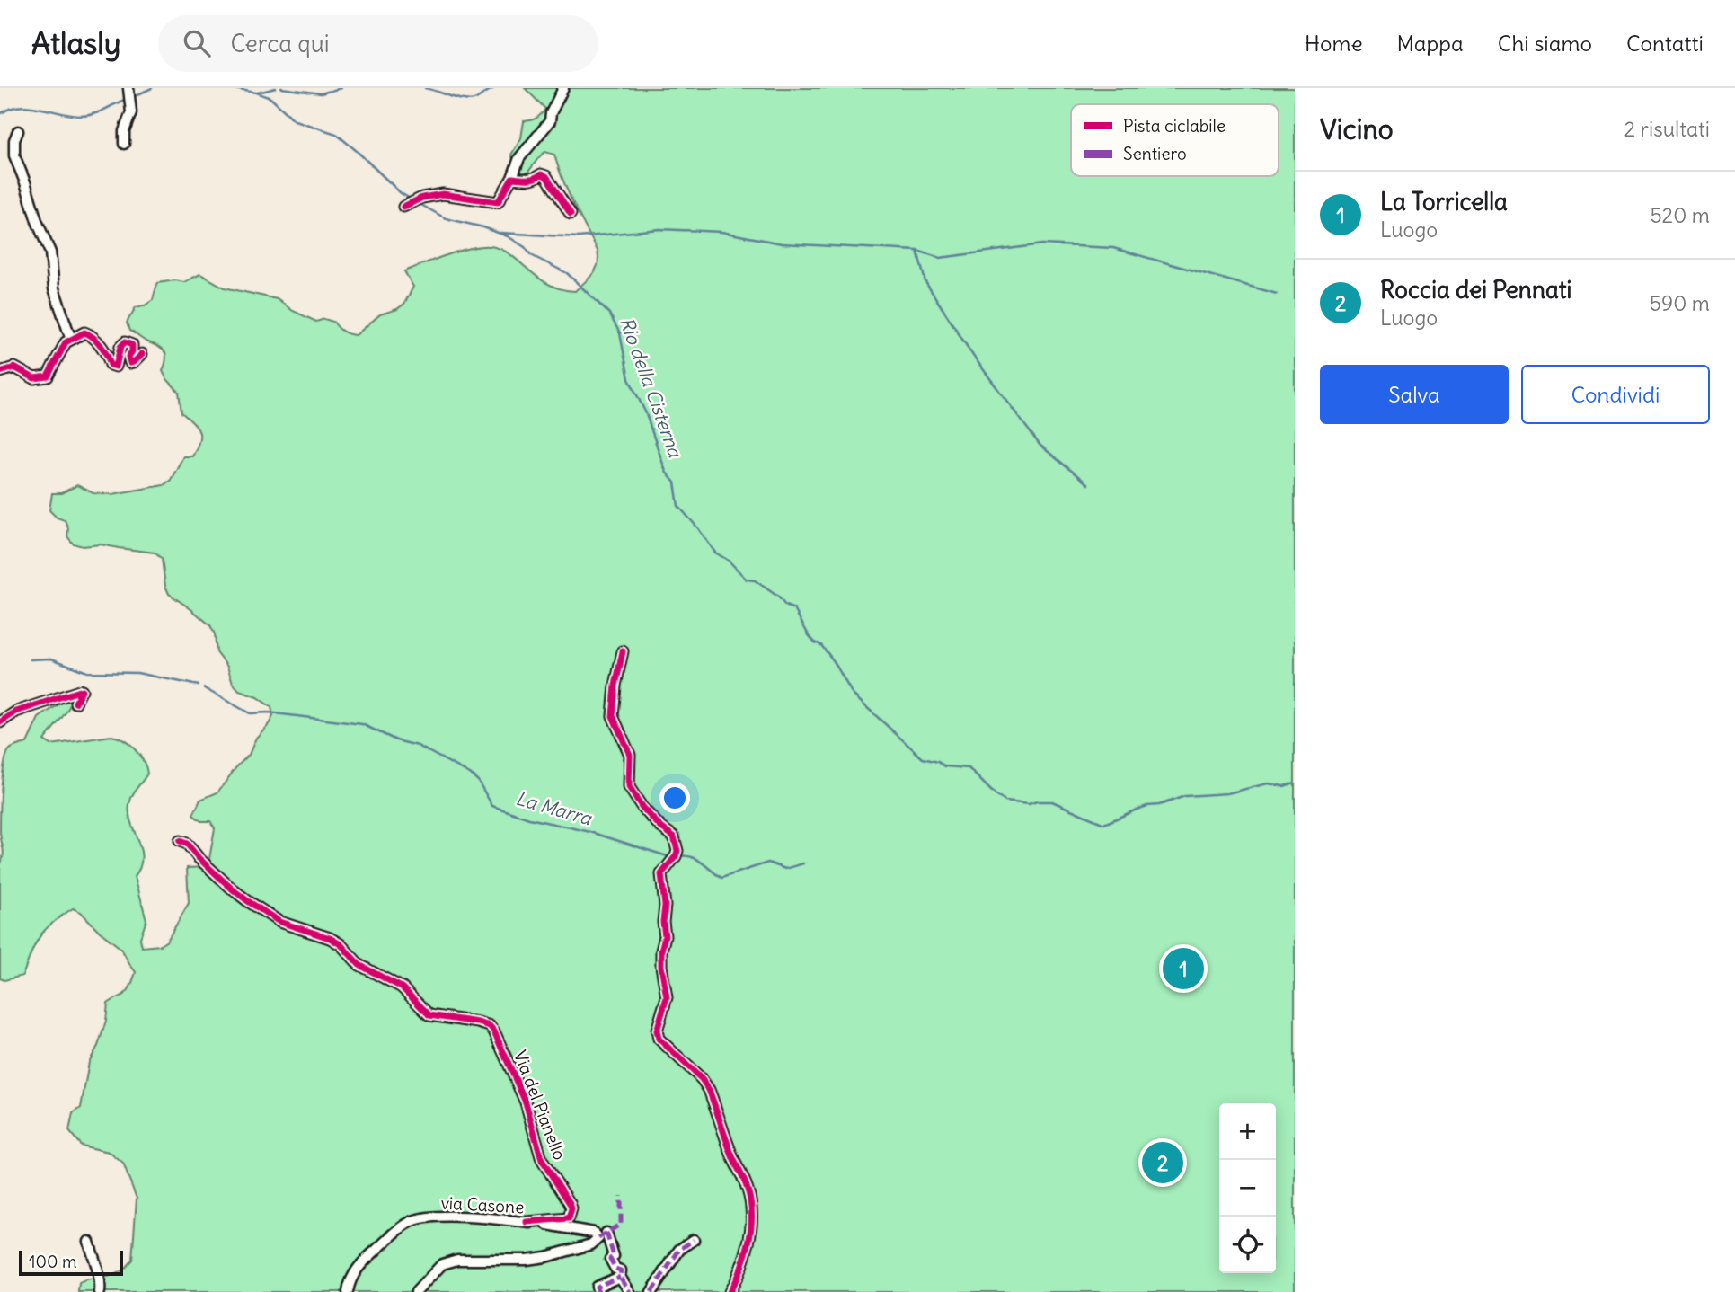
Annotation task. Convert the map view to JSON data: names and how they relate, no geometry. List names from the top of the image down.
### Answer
{
  "streets": {
    "street": ["Via del Pianello", "via Casone"]
  },
  "crossings": [
    ["Via del Pianello", "via Casone"]
  ],
  "water": ["Rio della Cisterna", "La Marra"],
  "legend": ["Pista ciclabile", "Sentiero"],
  "scale_bar": "100 m",
  "page": {
    "header": "Atlasly",
    "search": "Cerca qui",
    "nav": [
      "Home",
      "Mappa",
      "Chi siamo",
      "Contatti"
    ],
    "heading": ["Vicino", "2 risultati"],
    "list": [
      {
        "mark": "1",
        "name": "La Torricella",
        "note": "Luogo",
        "value": "520 m"
      },
      {
        "mark": "2",
        "name": "Roccia dei Pennati",
        "note": "Luogo",
        "value": "590 m"
      }
    ],
    "buttons": ["Salva", "Condividi"],
    "pins": ["1", "2"],
    "map_buttons": ["+", "−"],
    "scale": "100 m"
  }
}
